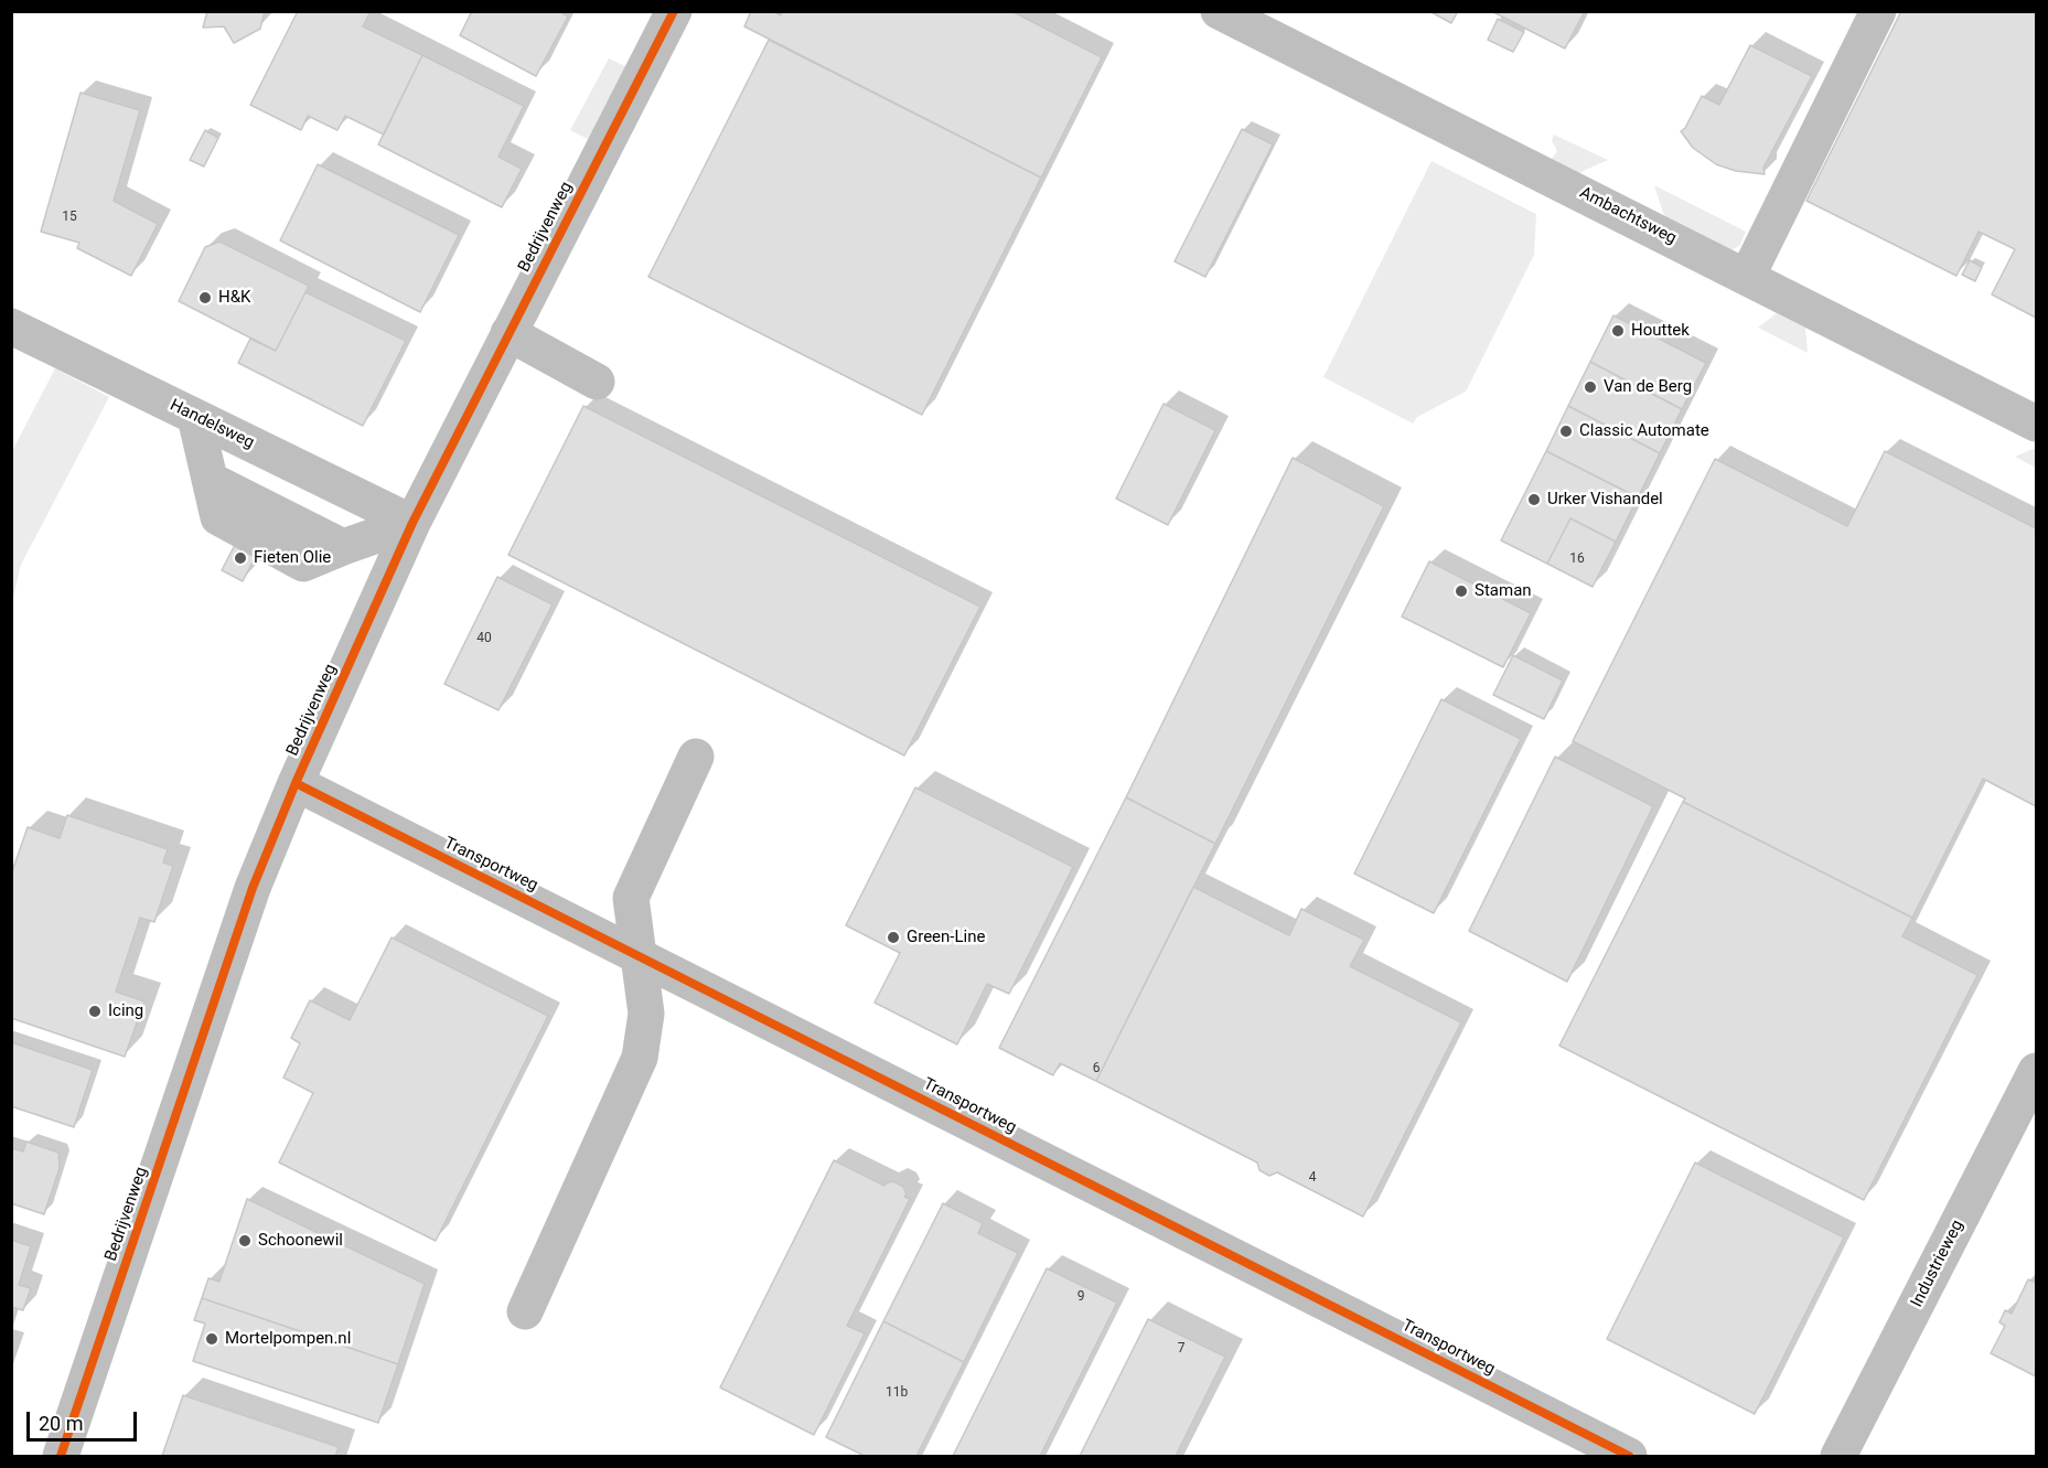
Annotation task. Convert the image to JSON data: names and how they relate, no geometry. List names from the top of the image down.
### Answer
{
  "streets": {
    "street": [
      "Ambachtsweg",
      "Bedrijvenweg",
      "Handelsweg",
      "Transportweg",
      "Industrieweg"
    ]
  },
  "crossings": [
    ["Bedrijvenweg", "Handelsweg"],
    ["Bedrijvenweg", "Transportweg"]
  ],
  "places": [
    "H&K",
    "Houttek",
    "Van de Berg",
    "Classic Automate",
    "Urker Vishandel",
    "Fieten Olie",
    "Staman",
    "Green-Line",
    "Icing",
    "Schoonewil",
    "Mortelpompen.nl"
  ],
  "house_numbers": [
    "15",
    "16",
    "40",
    "6",
    "4",
    "9",
    "7",
    "11b"
  ],
  "scale_bar": "20 m"
}
